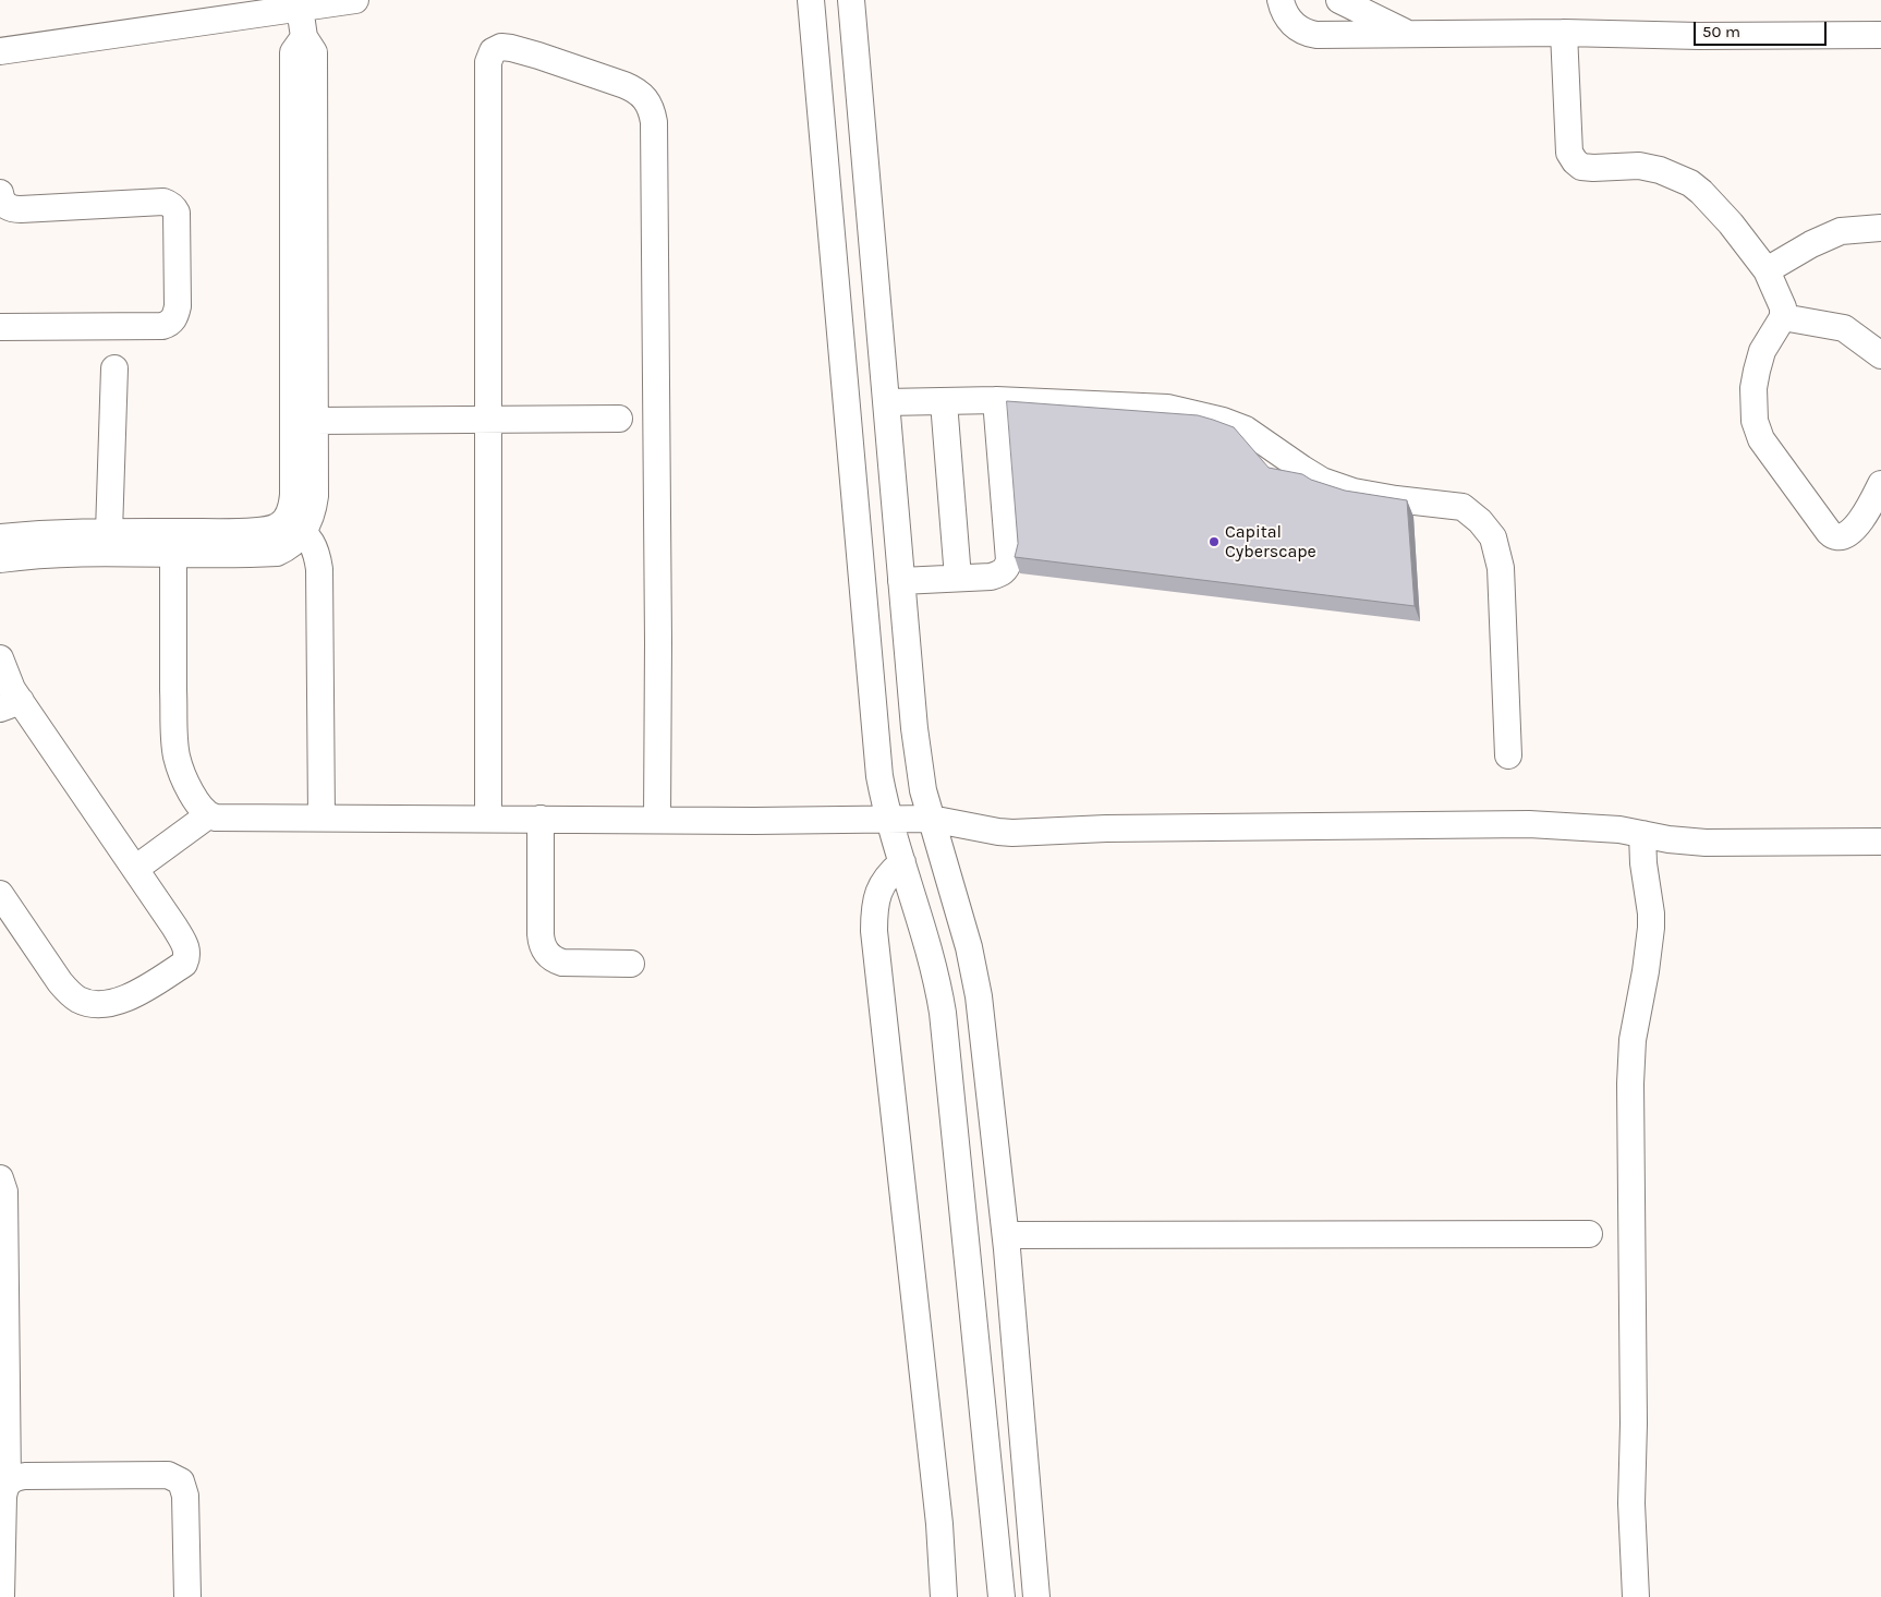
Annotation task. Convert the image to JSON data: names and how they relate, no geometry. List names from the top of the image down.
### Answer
{
  "places": ["Capital Cyberscape"],
  "scale_bar": "50 m"
}
